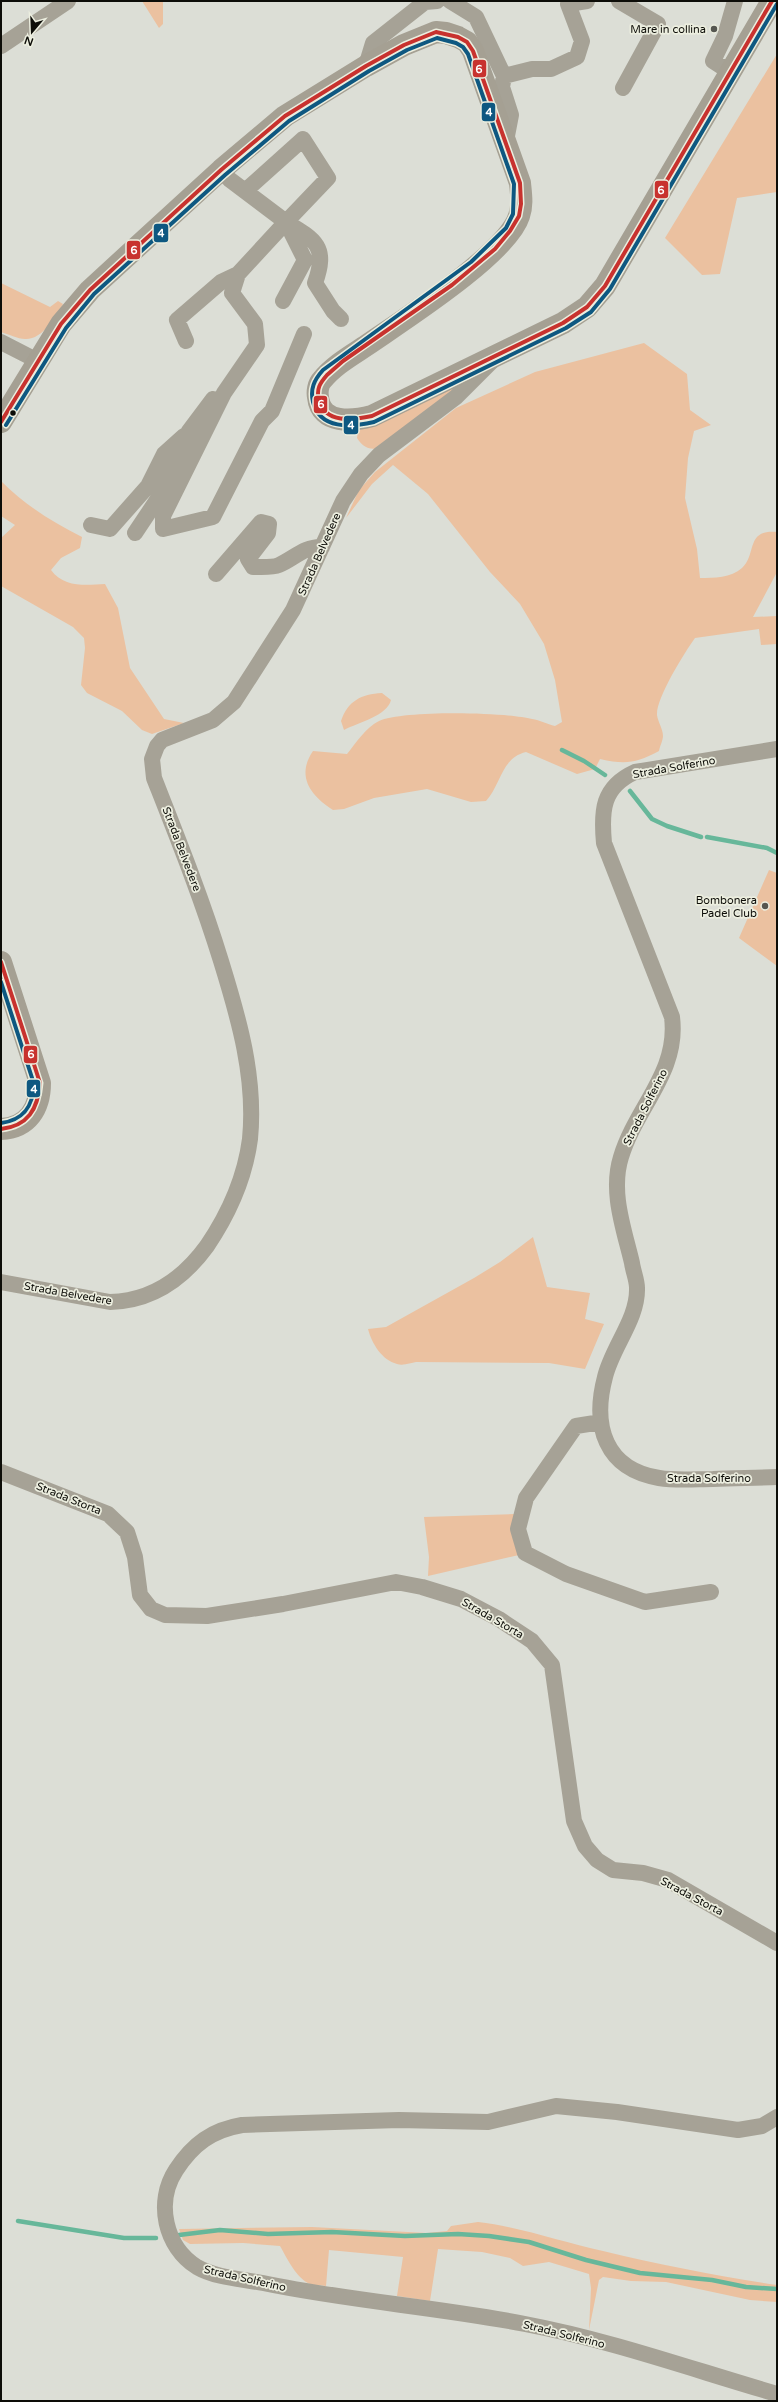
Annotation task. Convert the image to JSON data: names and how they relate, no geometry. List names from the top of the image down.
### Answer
{
  "streets": {
    "street": ["Strada Belvedere", "Strada Solferino", "Strada Storta"]
  },
  "places": ["Mare in collina", "Bombonera Padel Club"],
  "lines": ["transit line 6", "transit line 4"],
  "north": "bottom"
}
